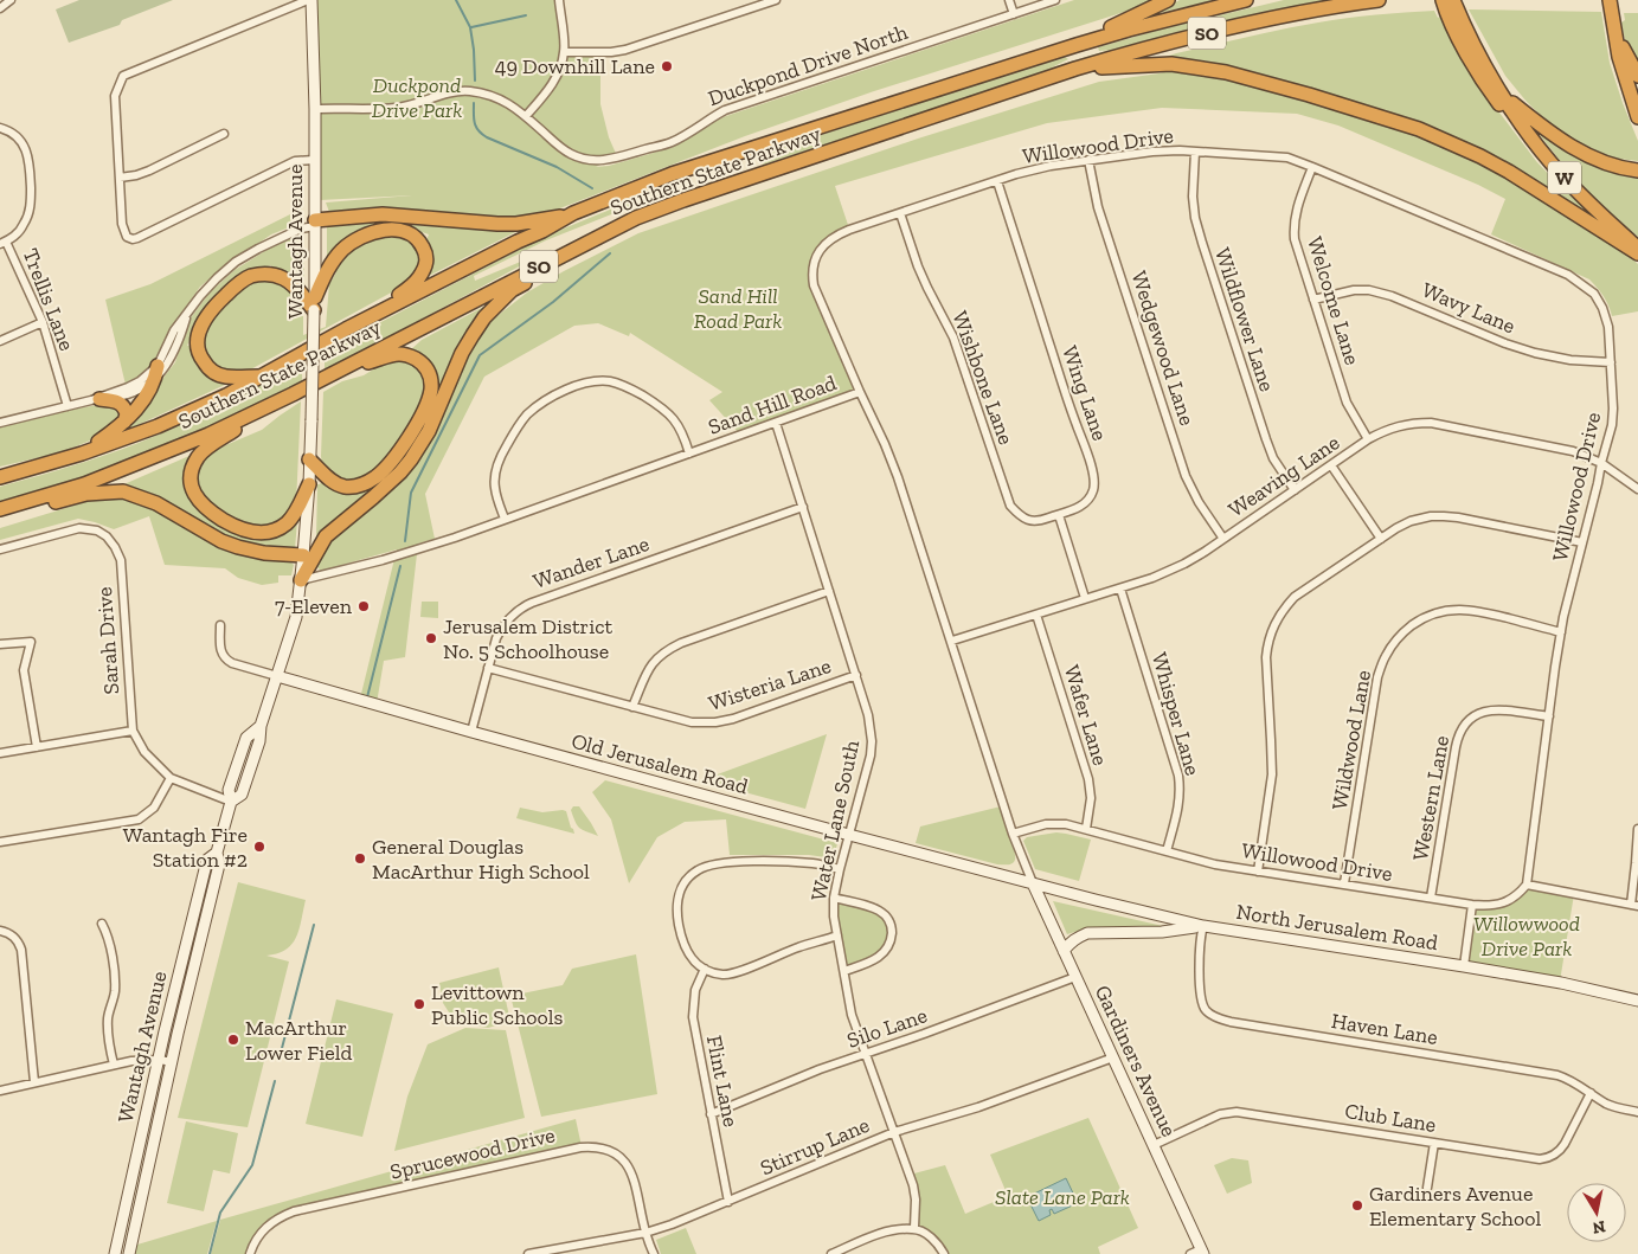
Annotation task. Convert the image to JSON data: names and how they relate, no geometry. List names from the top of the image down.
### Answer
{
  "streets": {
    "highway": ["SO", "Southern State Parkway", "W"],
    "main road": [
      "Wantagh Avenue",
      "Old Jerusalem Road",
      "North Jerusalem Road",
      "Gardiners Avenue"
    ],
    "street": [
      "Duckpond Drive North",
      "Willowood Drive",
      "Trellis Lane",
      "Welcome Lane",
      "Wavy Lane",
      "Wildflower Lane",
      "Wedgewood Lane",
      "Wishbone Lane",
      "Wing Lane",
      "Sand Hill Road",
      "Weaving Lane",
      "Wander Lane",
      "Sarah Drive",
      "Wisteria Lane",
      "Whisper Lane",
      "Wafer Lane",
      "Wildwood Lane",
      "Western Lane",
      "Water Lane South",
      "Silo Lane",
      "Haven Lane",
      "Flint Lane",
      "Club Lane",
      "Stirrup Lane",
      "Sprucewood Drive"
    ]
  },
  "crossings": [
    ["Duckpond Drive North", "Wantagh Avenue"],
    ["Willowood Drive", "Welcome Lane"],
    ["Willowood Drive", "Wavy Lane"],
    ["Willowood Drive", "Wildflower Lane"],
    ["Willowood Drive", "Wedgewood Lane"],
    ["Willowood Drive", "Wishbone Lane"],
    ["Willowood Drive", "Wing Lane"],
    ["Willowood Drive", "Sand Hill Road"],
    ["Willowood Drive", "Weaving Lane"],
    ["Willowood Drive", "Whisper Lane"],
    ["Willowood Drive", "Wafer Lane"],
    ["Willowood Drive", "Wildwood Lane"],
    ["Willowood Drive", "Western Lane"],
    ["Wantagh Avenue", "Sand Hill Road"],
    ["Wantagh Avenue", "Sarah Drive"],
    ["Wantagh Avenue", "Old Jerusalem Road"],
    ["Welcome Lane", "Wavy Lane"],
    ["Welcome Lane", "Weaving Lane"],
    ["Wildflower Lane", "Weaving Lane"],
    ["Wedgewood Lane", "Weaving Lane"],
    ["Wishbone Lane", "Wing Lane"],
    ["Sand Hill Road", "Weaving Lane"],
    ["Sand Hill Road", "Old Jerusalem Road"],
    ["Sand Hill Road", "Water Lane South"],
    ["Sand Hill Road", "North Jerusalem Road"],
    ["Sand Hill Road", "Gardiners Avenue"],
    ["Weaving Lane", "Whisper Lane"],
    ["Weaving Lane", "Wafer Lane"],
    ["Wander Lane", "Wisteria Lane"],
    ["Wander Lane", "Old Jerusalem Road"],
    ["Wander Lane", "Water Lane South"],
    ["Wisteria Lane", "Water Lane South"],
    ["Old Jerusalem Road", "Water Lane South"],
    ["Old Jerusalem Road", "North Jerusalem Road"],
    ["Old Jerusalem Road", "Gardiners Avenue"],
    ["Water Lane South", "Silo Lane"],
    ["Water Lane South", "Stirrup Lane"],
    ["North Jerusalem Road", "Haven Lane"],
    ["North Jerusalem Road", "Gardiners Avenue"],
    ["Silo Lane", "Gardiners Avenue"],
    ["Silo Lane", "Flint Lane"],
    ["Haven Lane", "Club Lane"],
    ["Gardiners Avenue", "Club Lane"],
    ["Gardiners Avenue", "Stirrup Lane"],
    ["Flint Lane", "Stirrup Lane"],
    ["Stirrup Lane", "Sprucewood Drive"]
  ],
  "parks": [
    "Duckpond Drive Park",
    "Sand Hill Road Park",
    "Willowwood Drive Park",
    "Slate Lane Park"
  ],
  "places": [
    "49 Downhill Lane",
    "7-Eleven",
    "Jerusalem District No. 5 Schoolhouse",
    "Wantagh Fire Station #2",
    "General Douglas MacArthur High School",
    "Levittown Public Schools",
    "MacArthur Lower Field",
    "Gardiners Avenue Elementary School"
  ],
  "north": "bottom"
}
